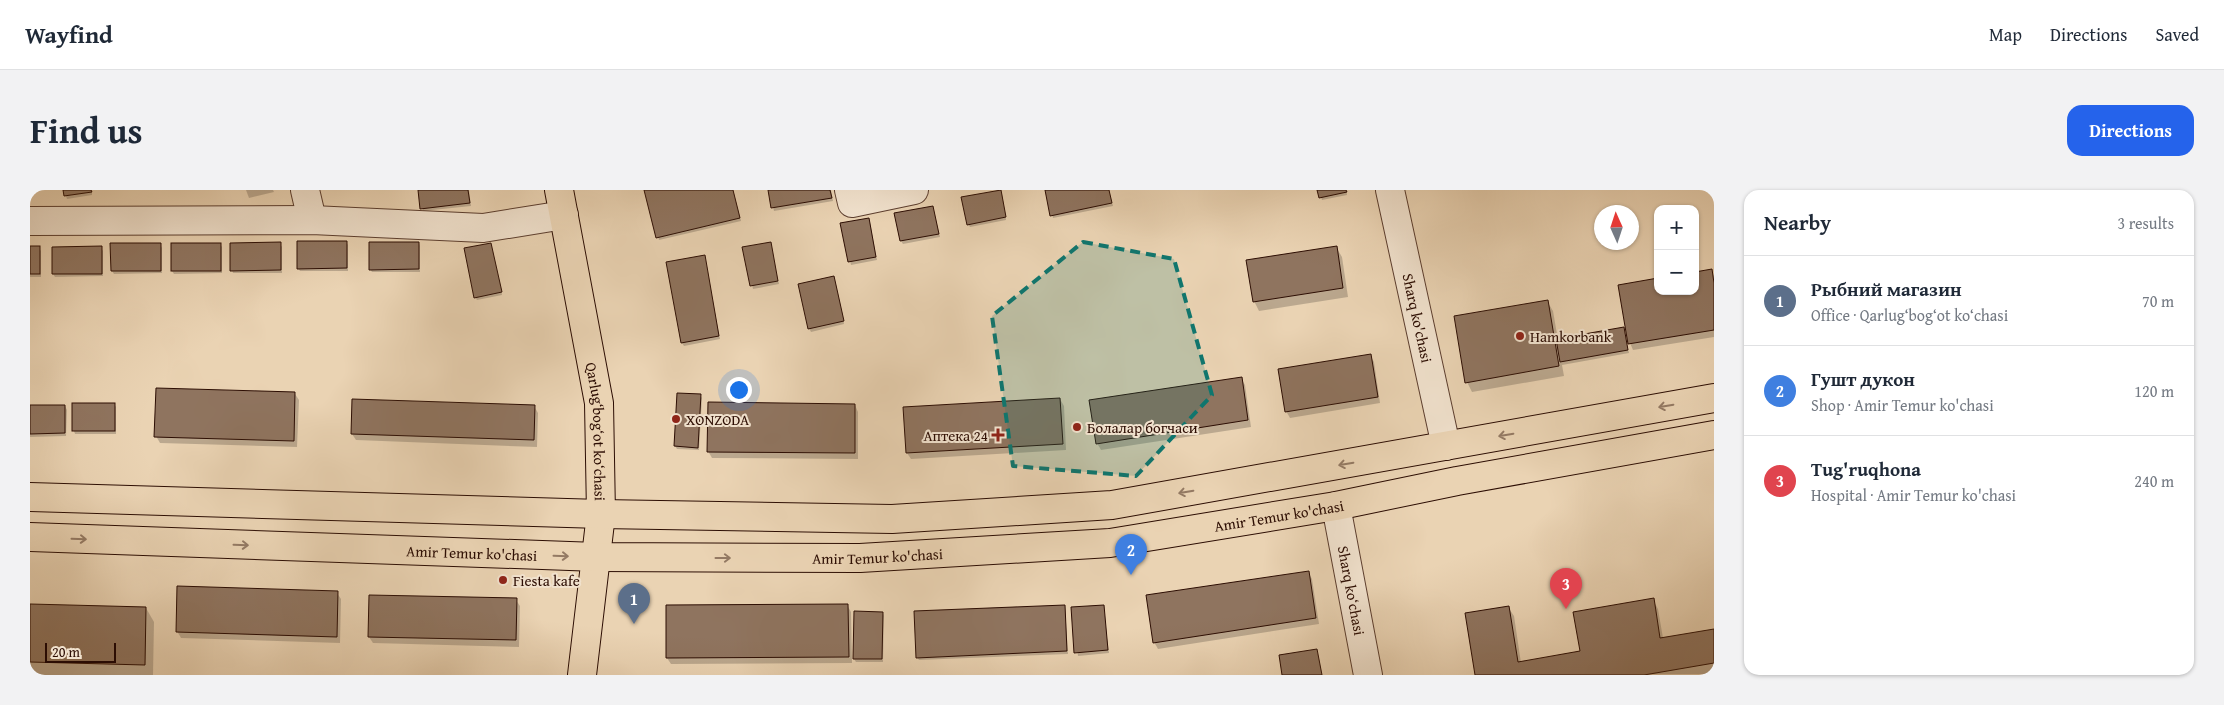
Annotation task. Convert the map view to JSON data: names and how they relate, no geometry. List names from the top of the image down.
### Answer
{
  "streets": {
    "main road": ["Qarlug‘bog‘ot ko‘chasi", "Amir Temur ko'chasi"],
    "street": ["Sharq ko'chasi", "Sharq ko‘chasi"]
  },
  "crossings": [
    ["Qarlug‘bog‘ot ko‘chasi", "Amir Temur ko'chasi"],
    ["Amir Temur ko'chasi", "Sharq ko‘chasi"]
  ],
  "places": {
    "other": [
      "Hamkorbank",
      "XONZODA",
      "Болалар богчаси",
      "Fiesta kafe"
    ],
    "health": ["Аптека 24"]
  },
  "scale_bar": "20 m",
  "north": "top",
  "page": {
    "header": "Wayfind",
    "nav": ["Map", "Directions", "Saved"],
    "title": "Find us",
    "buttons": "Directions",
    "heading": ["Nearby", "3 results"],
    "map_buttons": ["+", "−"],
    "list": [
      {
        "mark": "1",
        "name": "Рыбний магазин",
        "note": "Office · Qarlug‘bog‘ot ko‘chasi",
        "value": "70 m"
      },
      {
        "mark": "2",
        "name": "Гушт дукон",
        "note": "Shop · Amir Temur ko'chasi",
        "value": "120 m"
      },
      {
        "mark": "3",
        "name": "Tug'ruqhona",
        "note": "Hospital · Amir Temur ko'chasi",
        "value": "240 m"
      }
    ],
    "pins": ["2", "3", "1"],
    "scale": "20 m"
  }
}
